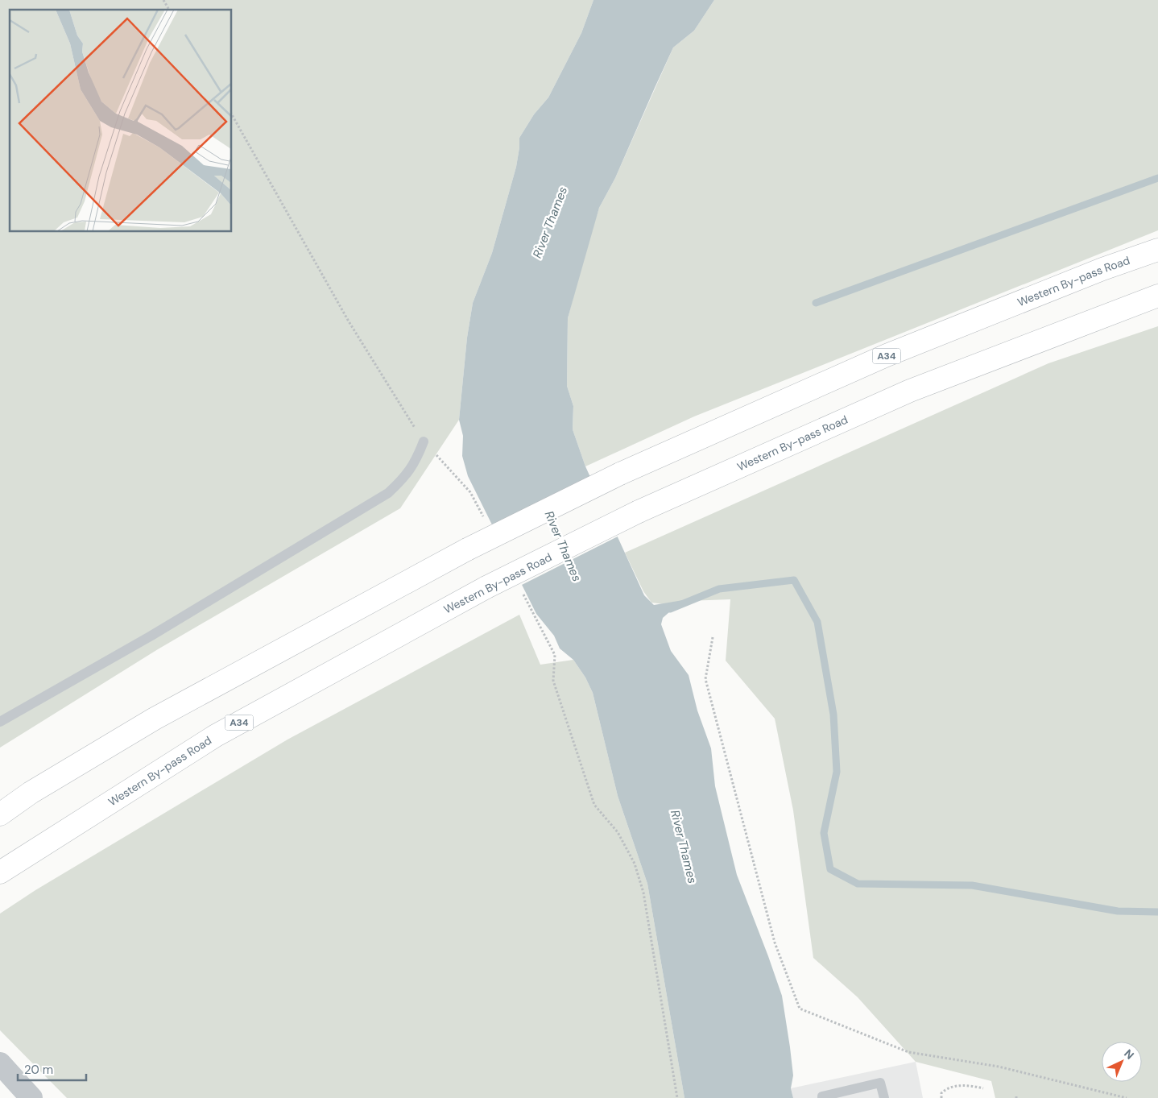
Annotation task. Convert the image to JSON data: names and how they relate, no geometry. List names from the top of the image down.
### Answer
{
  "streets": {
    "highway": ["Western By-pass Road", "A34"]
  },
  "water": ["River Thames"],
  "scale_bar": "20 m",
  "north": "top right"
}
